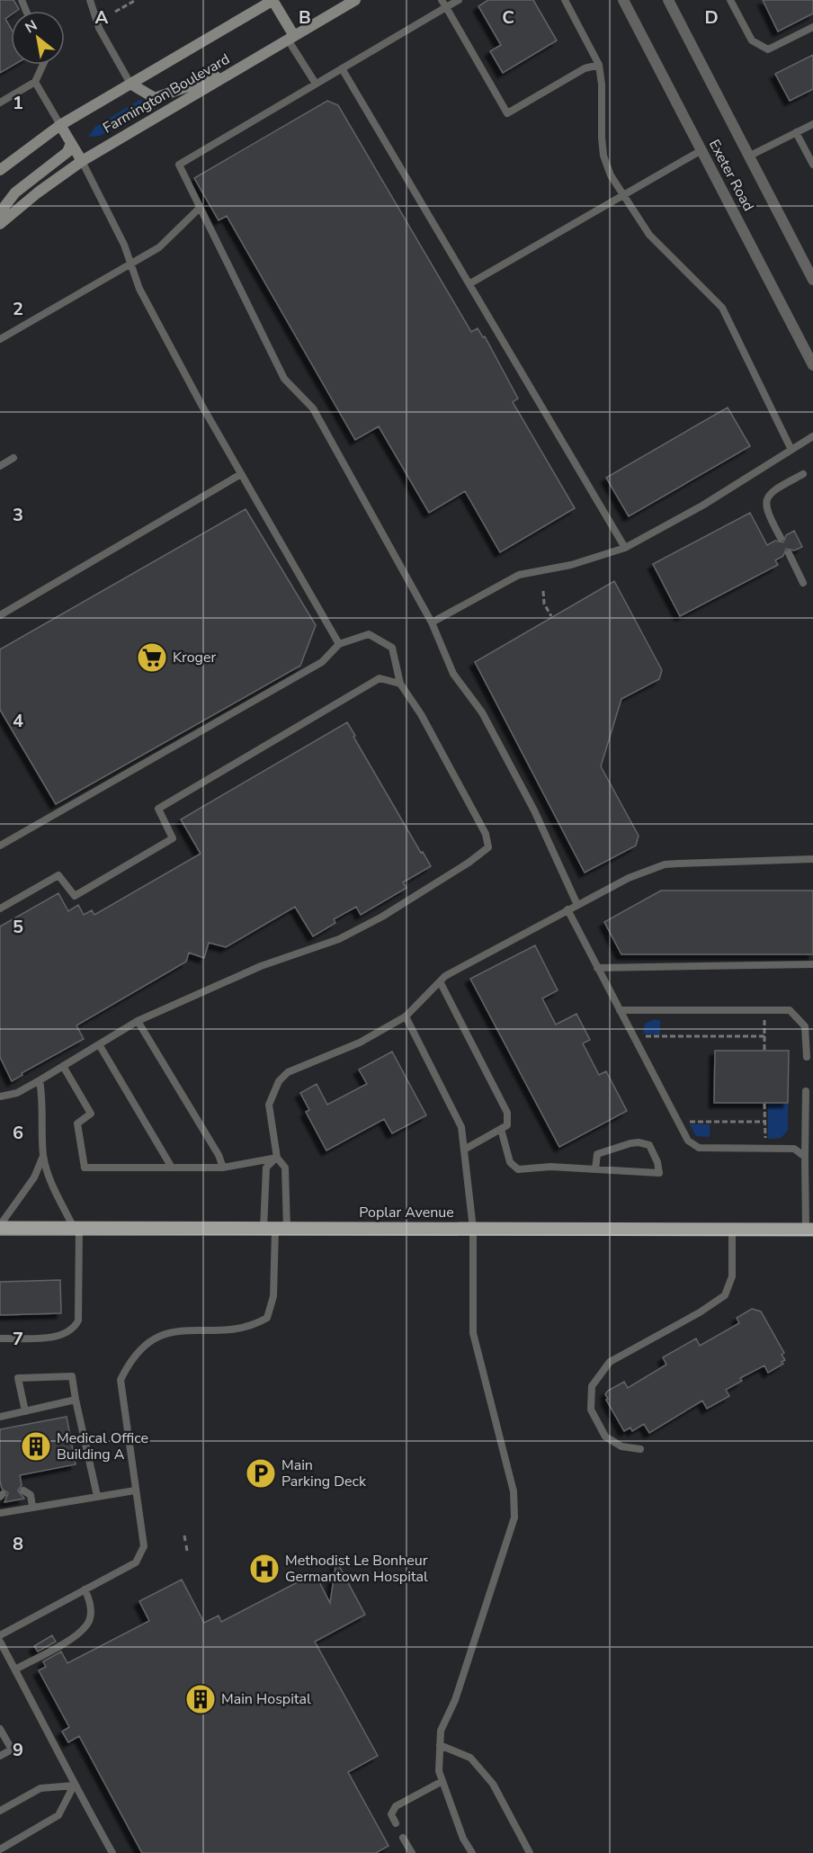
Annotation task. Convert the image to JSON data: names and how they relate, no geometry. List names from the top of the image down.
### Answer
{
  "streets": {
    "main road": ["Farmington Boulevard", "Poplar Avenue"],
    "street": ["Exeter Road"]
  },
  "places": {
    "supermarket": ["Kroger"],
    "building": ["Medical Office Building A", "Main Hospital"],
    "parking": ["Main Parking Deck"],
    "hospital": ["Methodist Le Bonheur Germantown Hospital"]
  },
  "north": "top left",
  "grid": {
    "columns": [
      "A",
      "B",
      "C",
      "D"
    ],
    "rows": [
      "1",
      "2",
      "3",
      "4",
      "5",
      "6",
      "7",
      "8",
      "9"
    ]
  }
}
